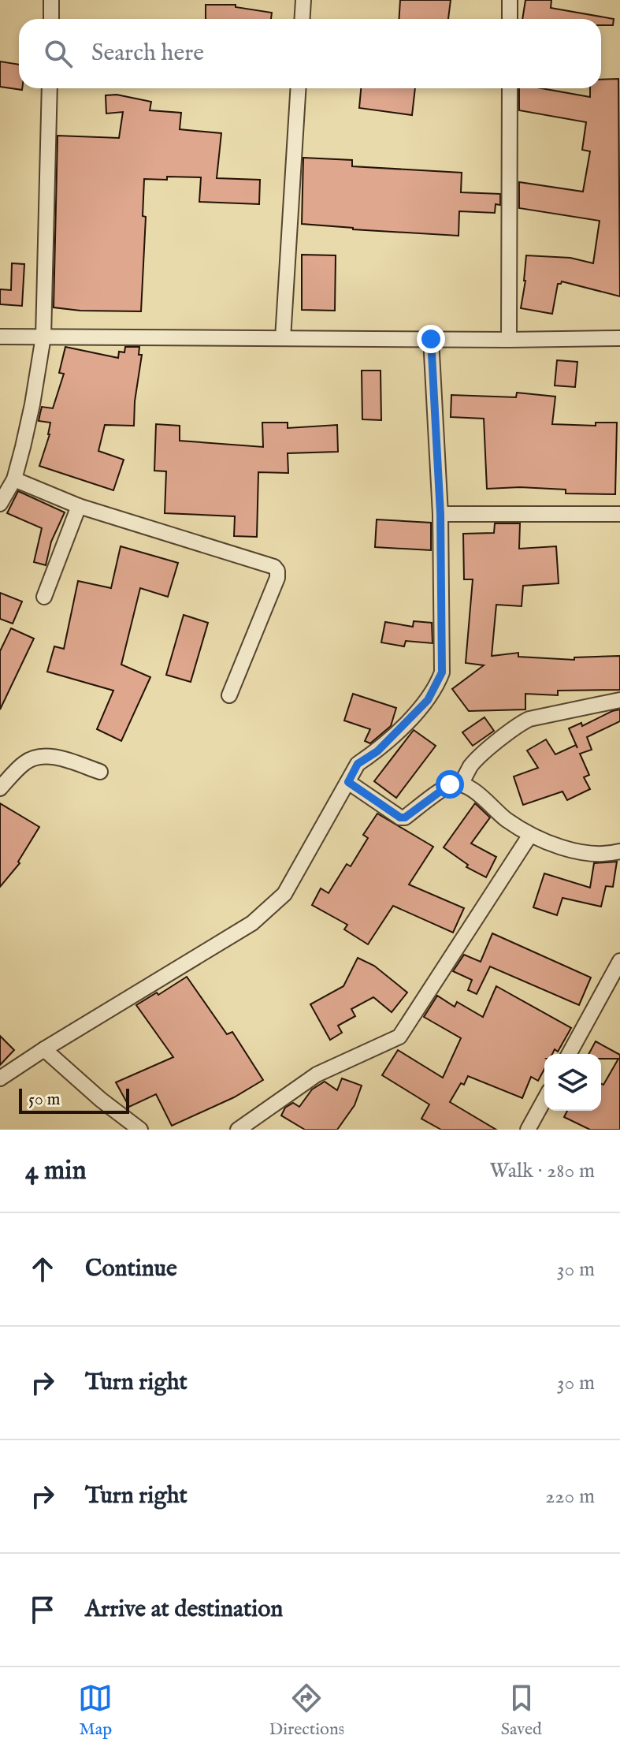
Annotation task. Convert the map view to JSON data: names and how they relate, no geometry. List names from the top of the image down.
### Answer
{
  "scale_bar": "50 m",
  "page": {
    "search": "Search here",
    "scale": "50 m",
    "heading": ["4 min", "Walk · 280 m"],
    "list": [
      ["Continue", "30 m"],
      ["Turn right", "30 m"],
      ["Turn right", "220 m"],
      "Arrive at destination"
    ],
    "nav": ["Map", "Directions", "Saved"]
  }
}
